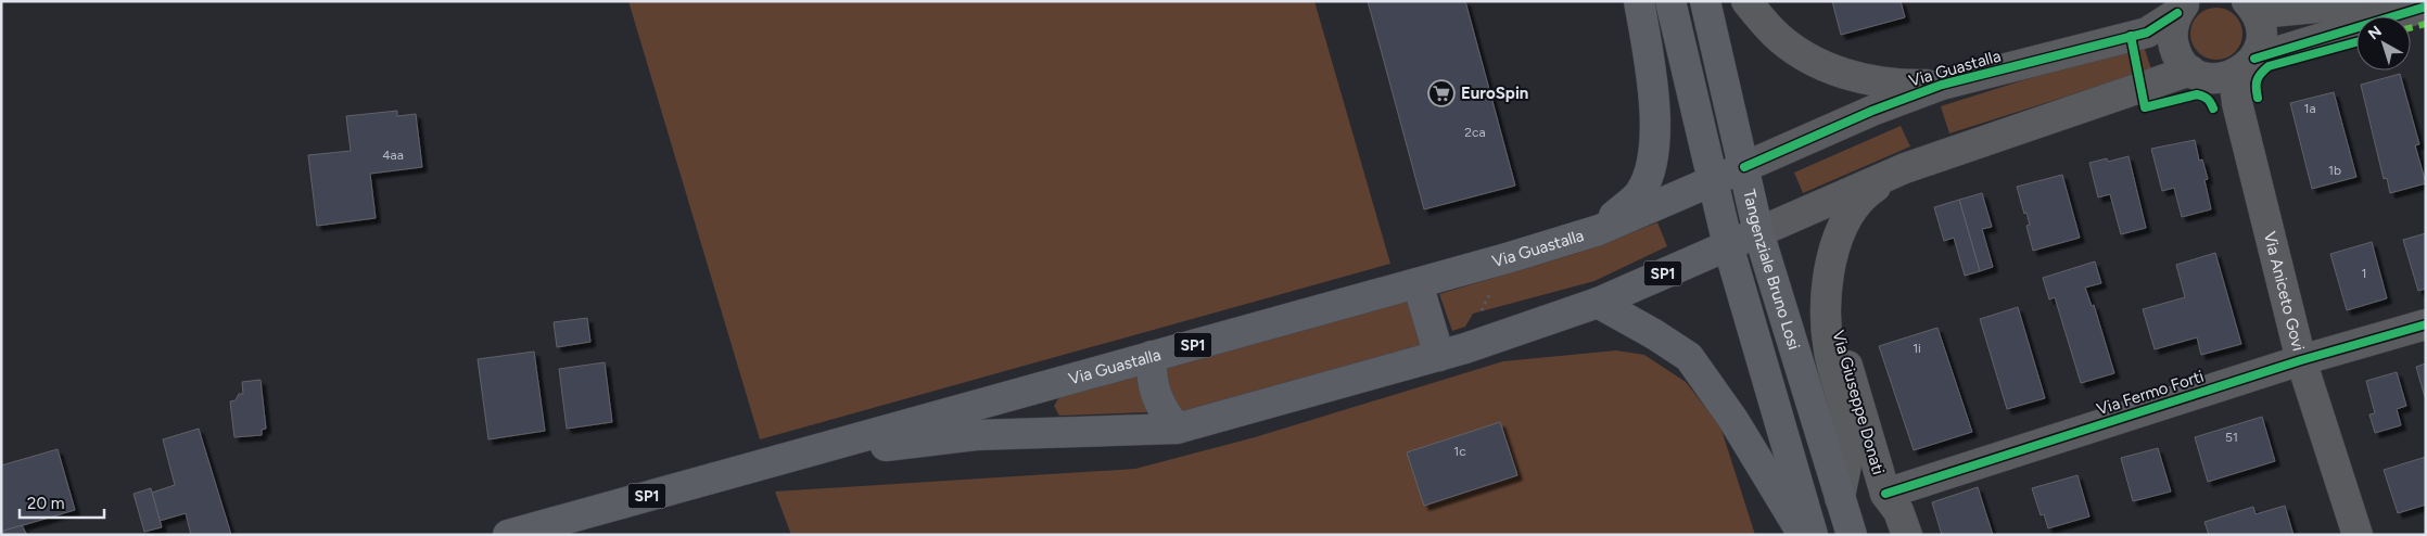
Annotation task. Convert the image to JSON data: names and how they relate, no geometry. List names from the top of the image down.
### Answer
{
  "streets": {
    "main road": ["Via Guastalla", "Tangenziale Bruno Losi", "SP1"],
    "street": ["Via Aniceto Govi", "Via Fermo Forti", "Via Giuseppe Donati"]
  },
  "crossings": [
    ["Via Guastalla", "Tangenziale Bruno Losi"],
    ["Via Aniceto Govi", "Via Fermo Forti"],
    ["Via Fermo Forti", "Via Giuseppe Donati"]
  ],
  "places": {
    "supermarket": ["EuroSpin"]
  },
  "house_numbers": [
    "1a",
    "2ca",
    "4aa",
    "1b",
    "1",
    "1i",
    "51",
    "1c"
  ],
  "scale_bar": "20 m",
  "north": "top left"
}
